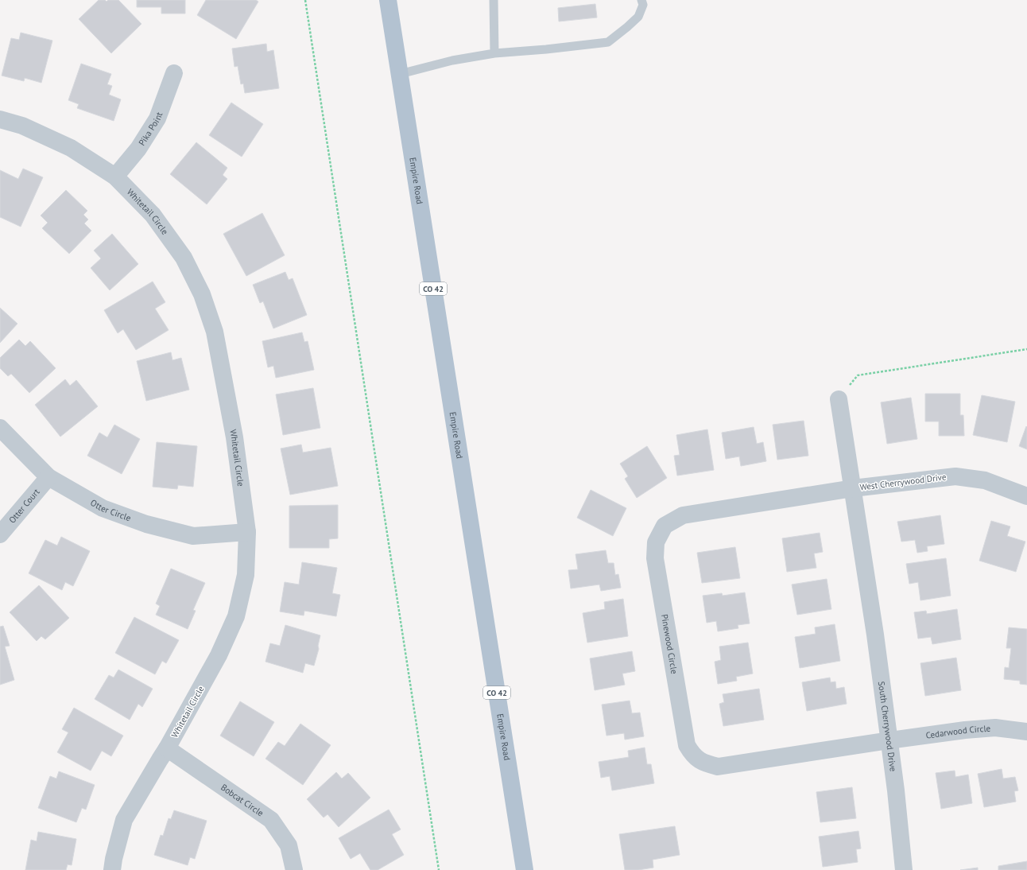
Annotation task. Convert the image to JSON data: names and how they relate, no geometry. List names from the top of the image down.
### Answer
{
  "streets": {
    "main road": ["Empire Road", "CO 42"],
    "street": [
      "Pika Point",
      "Whitetail Circle",
      "West Cherrywood Drive",
      "Otter Court",
      "Otter Circle",
      "Pinewood Circle",
      "South Cherrywood Drive",
      "Cedarwood Circle",
      "Bobcat Circle"
    ]
  },
  "crossings": [
    ["Pika Point", "Whitetail Circle"],
    ["Whitetail Circle", "Otter Circle"],
    ["Whitetail Circle", "Bobcat Circle"],
    ["West Cherrywood Drive", "Pinewood Circle"],
    ["West Cherrywood Drive", "South Cherrywood Drive"],
    ["Otter Court", "Otter Circle"],
    ["Pinewood Circle", "South Cherrywood Drive"],
    ["Pinewood Circle", "Cedarwood Circle"],
    ["South Cherrywood Drive", "Cedarwood Circle"]
  ]
}
